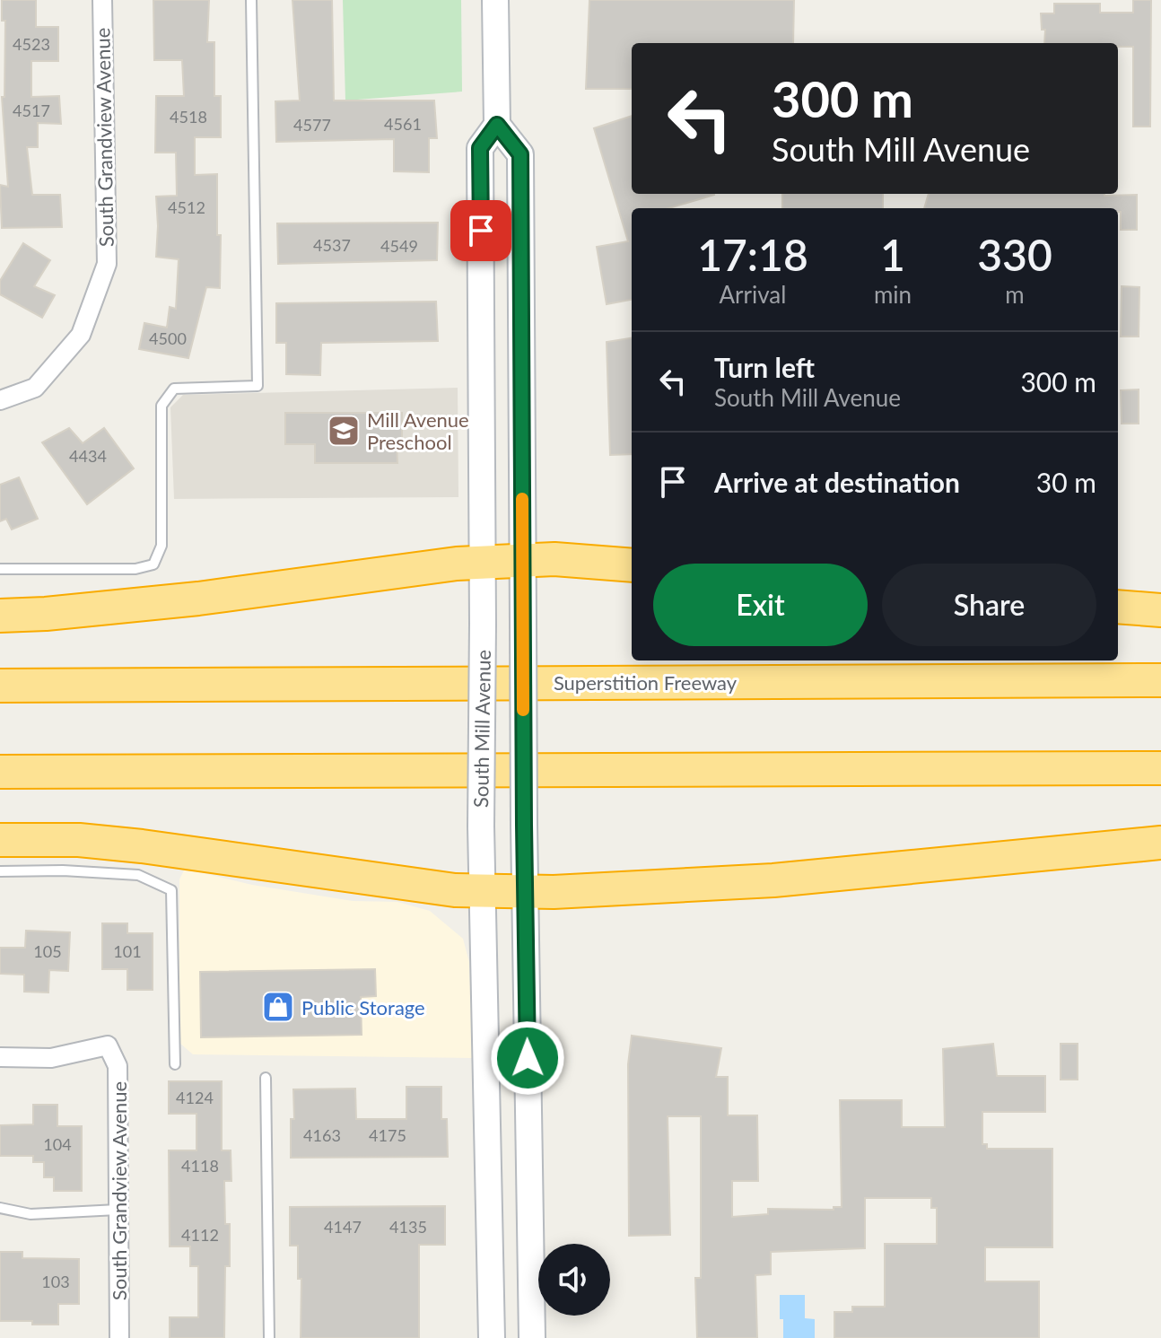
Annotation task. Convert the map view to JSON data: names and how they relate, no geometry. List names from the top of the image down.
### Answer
{
  "streets": {
    "highway": ["Superstition Freeway"],
    "main road": ["South Mill Avenue"],
    "street": ["South Grandview Avenue"]
  },
  "places": {
    "school or university": ["Mill Avenue Preschool"],
    "shop": ["Public Storage"]
  },
  "house_numbers": [
    "4523",
    "4517",
    "4518",
    "4561",
    "4577",
    "4512",
    "4537",
    "4549",
    "4500",
    "4434",
    "105",
    "101",
    "4124",
    "4163",
    "4175",
    "104",
    "4118",
    "4147",
    "4135",
    "4112",
    "103"
  ],
  "page": {
    "turn": ["300 m", "South Mill Avenue"],
    "eta": [
      "17:18",
      "Arrival",
      "1",
      "min",
      "330",
      "m"
    ],
    "list": [
      {
        "name": "Turn left",
        "note": "South Mill Avenue",
        "value": "300 m"
      },
      {
        "name": "Arrive at destination",
        "value": "30 m"
      }
    ],
    "buttons": ["Exit", "Share"]
  }
}
